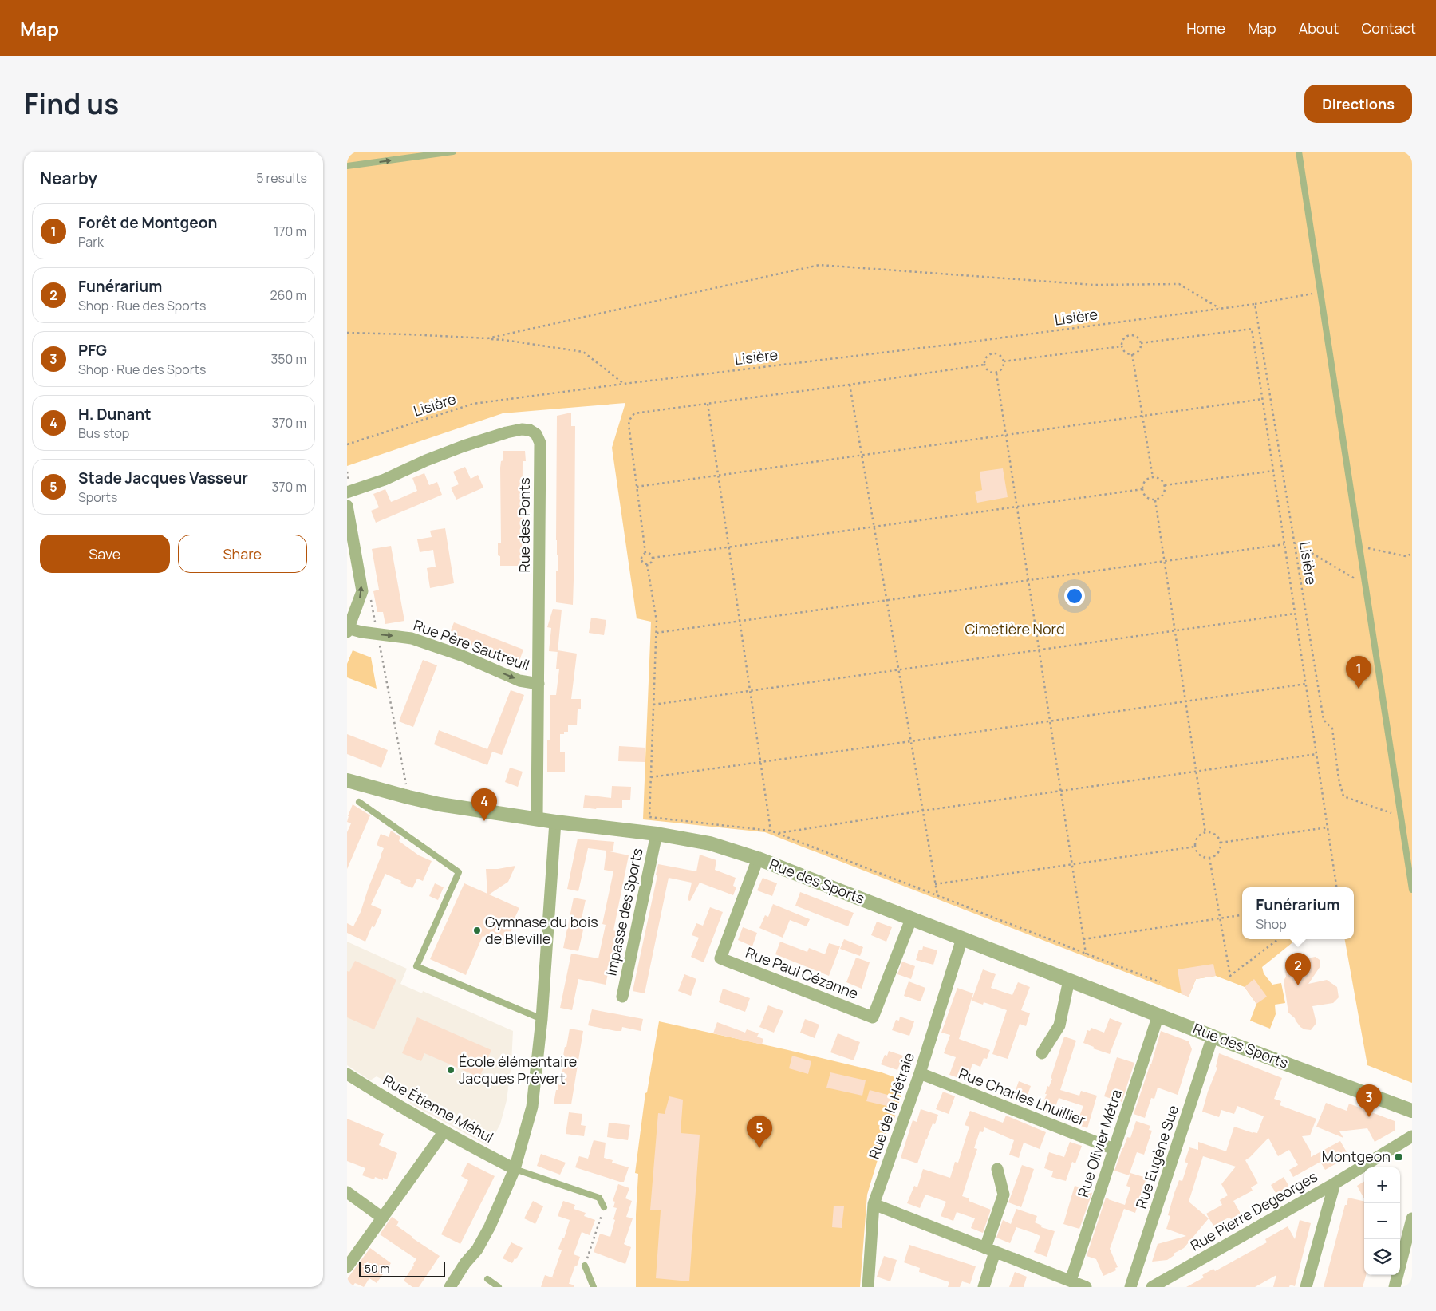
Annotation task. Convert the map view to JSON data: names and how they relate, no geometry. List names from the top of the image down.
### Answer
{
  "streets": {
    "street": [
      "Rue des Ponts",
      "Rue Père Sautreuil",
      "Rue des Sports",
      "Impasse des Sports",
      "Rue Paul Cézanne",
      "Rue Charles Lhuillier",
      "Rue de la Hêtraie",
      "Rue Étienne Méhul",
      "Rue Olivier Métra",
      "Rue Eugène Sue",
      "Rue Pierre Degeorges"
    ],
    "path": ["Lisière"]
  },
  "crossings": [
    ["Rue des Ponts", "Rue Père Sautreuil"],
    ["Rue des Ponts", "Rue des Sports"],
    ["Rue des Sports", "Impasse des Sports"],
    ["Rue des Sports", "Rue Paul Cézanne"],
    ["Rue des Sports", "Rue de la Hêtraie"],
    ["Rue des Sports", "Rue Olivier Métra"],
    ["Rue des Sports", "Rue Eugène Sue"],
    ["Rue Charles Lhuillier", "Rue de la Hêtraie"],
    ["Rue Charles Lhuillier", "Rue Olivier Métra"]
  ],
  "one_way": ["Rue Père Sautreuil"],
  "parks": ["Cimetière Nord"],
  "places": {
    "other": ["Gymnase du bois de Bleville", "École élémentaire Jacques Prévert"],
    "transit": ["Montgeon"]
  },
  "scale_bar": "50 m",
  "page": {
    "header": "Map",
    "nav": [
      "Home",
      "Map",
      "About",
      "Contact"
    ],
    "title": "Find us",
    "buttons": [
      "Directions",
      ["Save", "Share"]
    ],
    "heading": ["Nearby", "5 results"],
    "list": [
      {
        "mark": "1",
        "name": "Forêt de Montgeon",
        "note": "Park",
        "value": "170 m"
      },
      {
        "mark": "2",
        "name": "Funérarium",
        "note": "Shop · Rue des Sports",
        "value": "260 m"
      },
      {
        "mark": "3",
        "name": "PFG",
        "note": "Shop · Rue des Sports",
        "value": "350 m"
      },
      {
        "mark": "4",
        "name": "H. Dunant",
        "note": "Bus stop",
        "value": "370 m"
      },
      {
        "mark": "5",
        "name": "Stade Jacques Vasseur",
        "note": "Sports",
        "value": "370 m"
      }
    ],
    "pins": [
      "1",
      "4",
      "2",
      "3",
      "5"
    ],
    "popup": ["Funérarium", "Shop"],
    "map_buttons": ["+", "−"],
    "scale": "50 m"
  }
}
